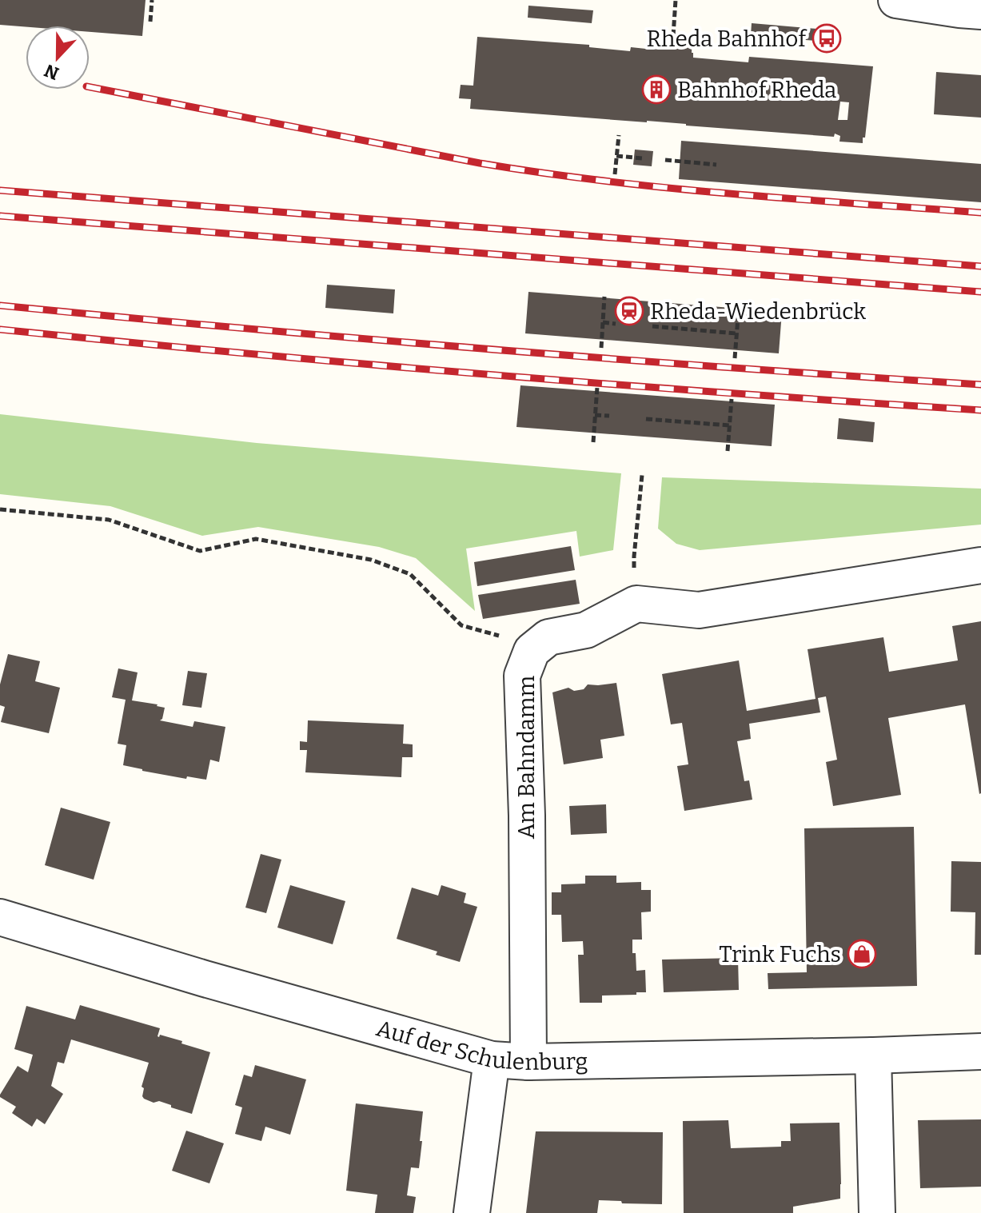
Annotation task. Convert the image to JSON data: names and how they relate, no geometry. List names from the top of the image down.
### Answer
{
  "streets": {
    "street": ["Am Bahndamm", "Auf der Schulenburg"]
  },
  "crossings": [
    ["Am Bahndamm", "Auf der Schulenburg"]
  ],
  "places": {
    "bus stop": ["Rheda Bahnhof"],
    "building": ["Bahnhof Rheda"],
    "station": ["Rheda-Wiedenbrück"],
    "shop": ["Trink Fuchs"]
  },
  "north": "bottom"
}
